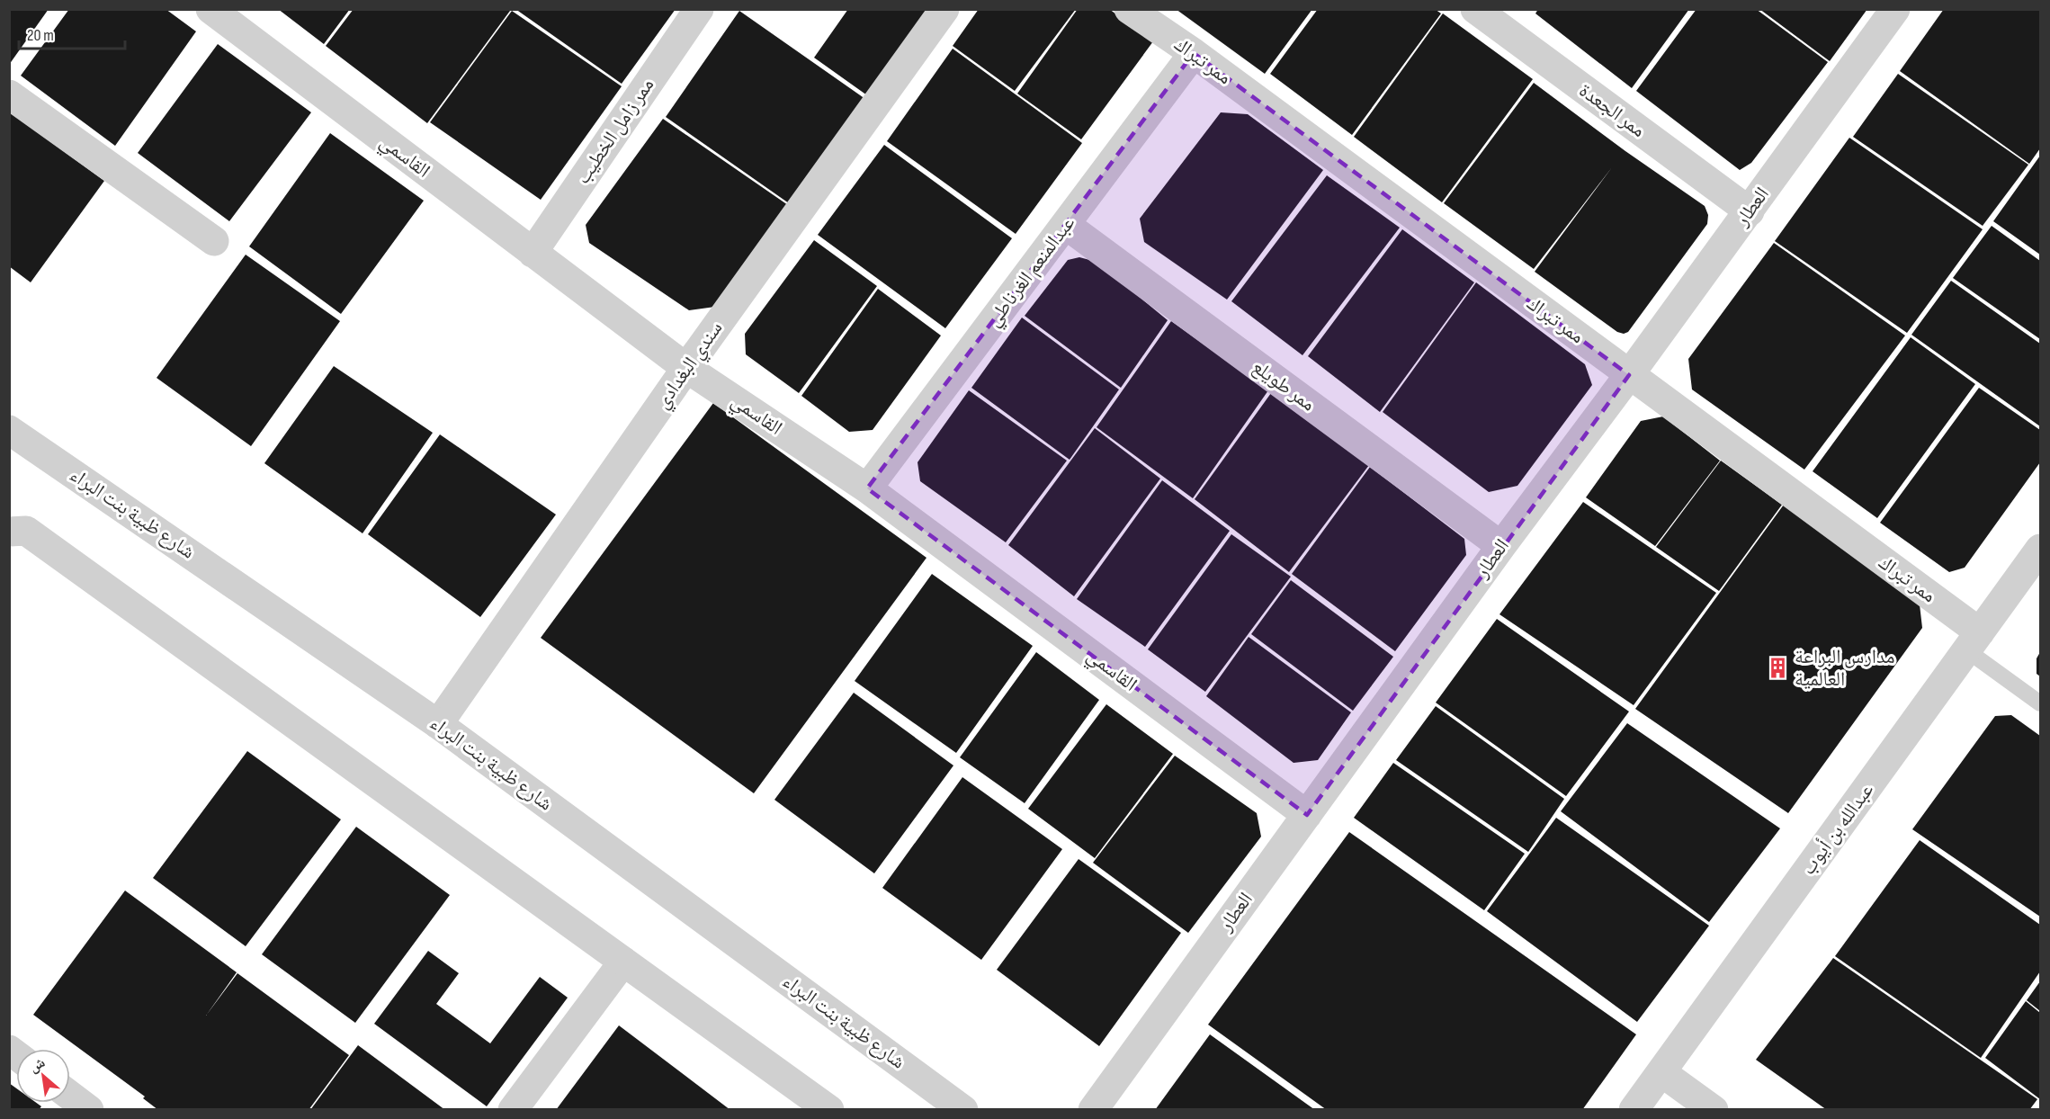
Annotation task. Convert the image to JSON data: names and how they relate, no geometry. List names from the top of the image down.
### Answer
{
  "streets": {
    "street": [
      "ممر تبراك",
      "ممر الجعدة",
      "ممر زامل الخطيب",
      "القاسمي",
      "العطار",
      "عبدالمنعم الغرناطي",
      "سندي البغدادي",
      "ممر طويلع",
      "شارع ظبية بنت البراء",
      "عبدالله بن أيوب"
    ]
  },
  "crossings": [
    ["ممر تبراك", "العطار"],
    ["ممر تبراك", "عبدالمنعم الغرناطي"],
    ["ممر تبراك", "عبدالله بن أيوب"],
    ["ممر الجعدة", "العطار"],
    ["ممر زامل الخطيب", "القاسمي"],
    ["القاسمي", "العطار"],
    ["القاسمي", "عبدالمنعم الغرناطي"],
    ["القاسمي", "سندي البغدادي"],
    ["العطار", "ممر طويلع"],
    ["عبدالمنعم الغرناطي", "ممر طويلع"],
    ["سندي البغدادي", "شارع ظبية بنت البراء"]
  ],
  "places": {
    "building": ["مدارس البراعة العالمية"]
  },
  "scale_bar": "20 m",
  "north": "top left"
}
